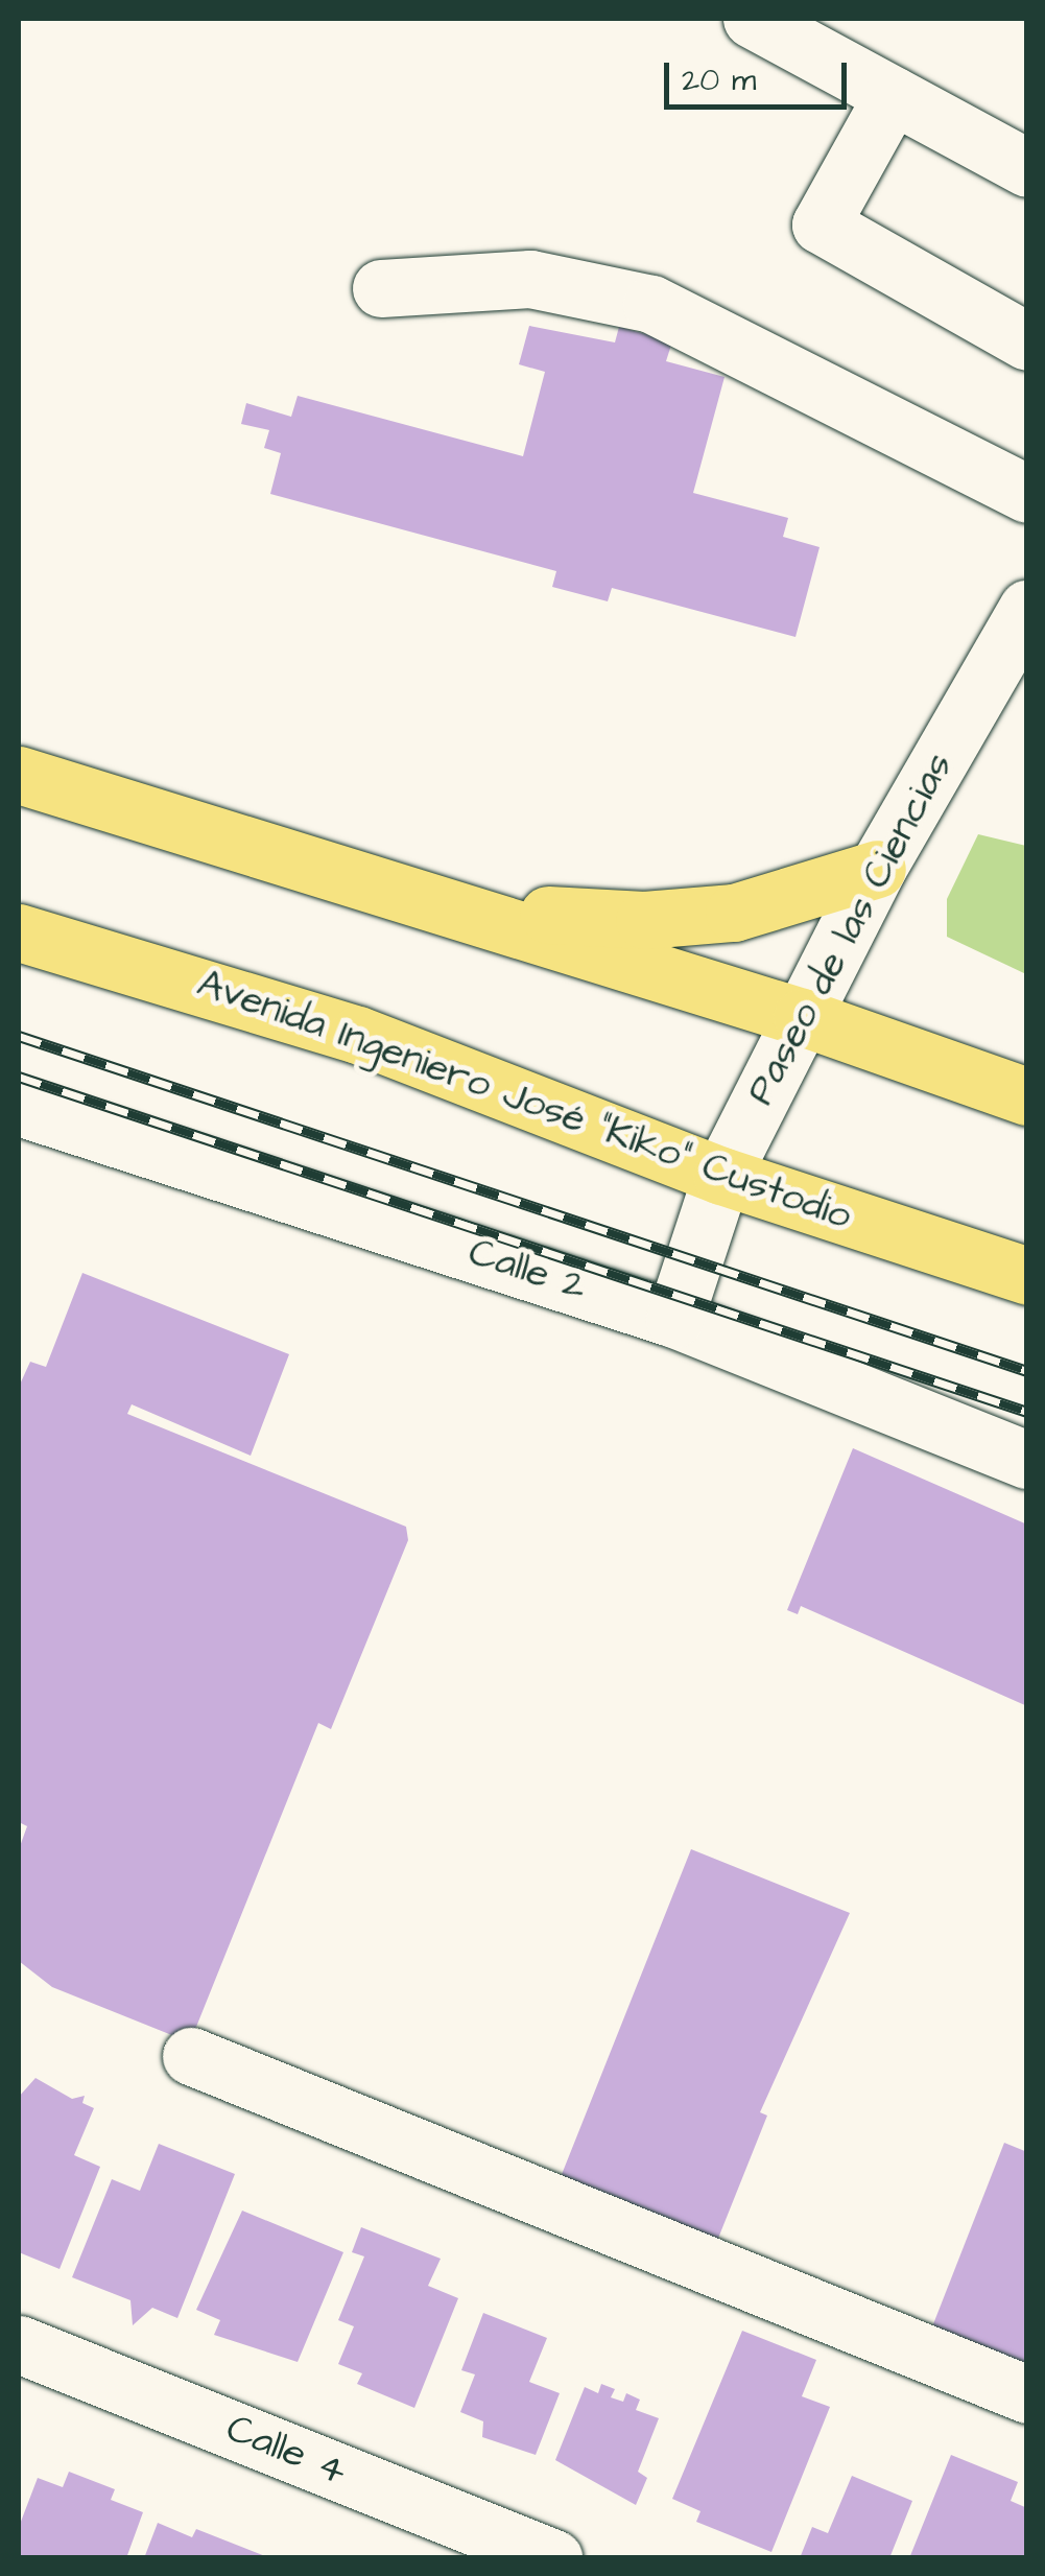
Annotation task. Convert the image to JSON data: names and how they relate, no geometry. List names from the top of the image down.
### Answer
{
  "streets": {
    "main road": ["Avenida Ingeniero José \"Kiko\" Custodio"],
    "street": ["Paseo de las Ciencias", "Calle 2", "Calle 4"]
  },
  "crossings": [
    ["Paseo de las Ciencias", "Avenida Ingeniero José \"Kiko\" Custodio"],
    ["Paseo de las Ciencias", "Calle 2"]
  ],
  "scale_bar": "20 m"
}
